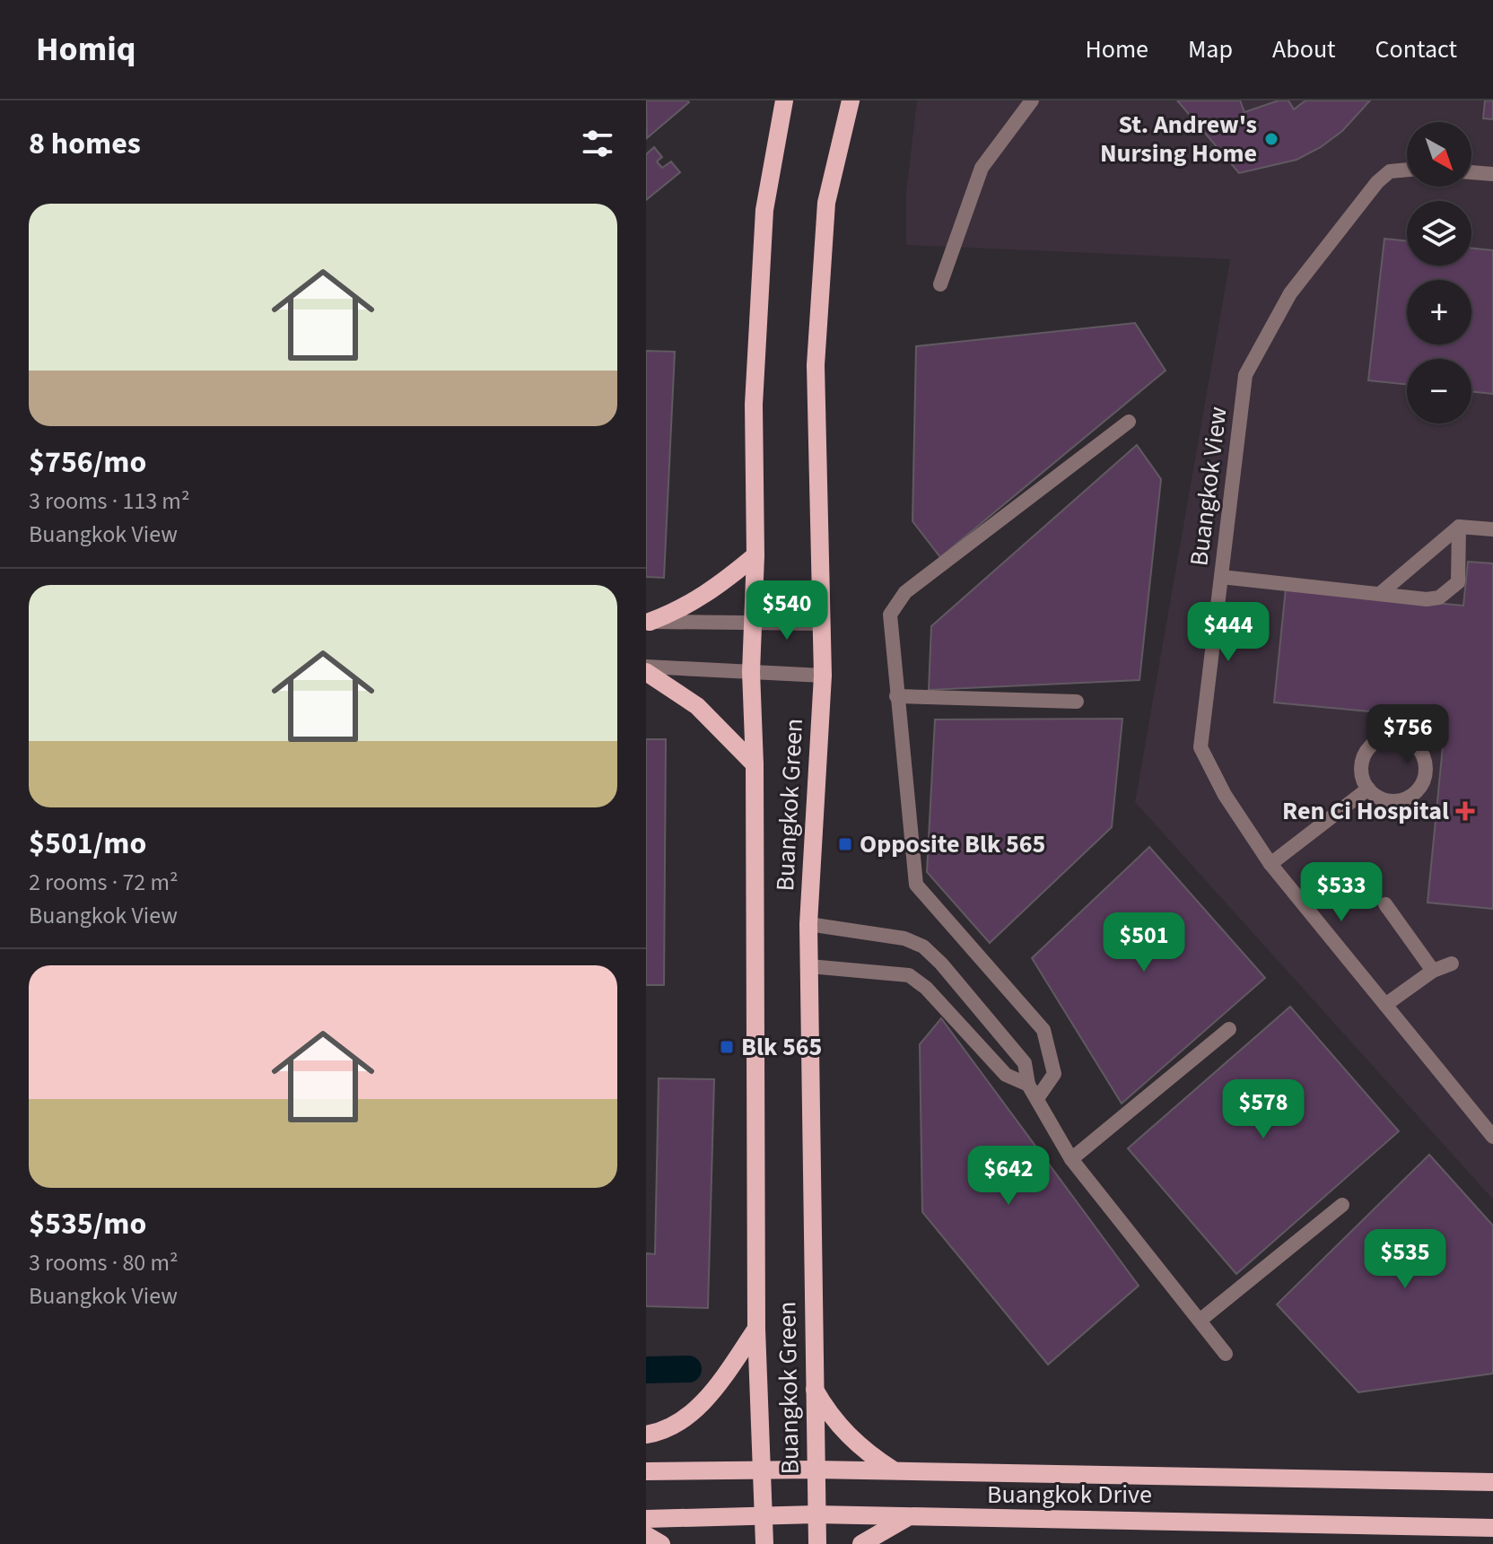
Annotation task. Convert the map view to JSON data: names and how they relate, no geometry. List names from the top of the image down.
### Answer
{
  "streets": {
    "main road": ["Buangkok Green", "Buangkok Drive"],
    "street": ["Buangkok View"]
  },
  "crossings": [
    ["Buangkok Green", "Buangkok Drive"]
  ],
  "places": {
    "other": ["St. Andrew's Nursing Home"],
    "health": ["Ren Ci Hospital"],
    "transit": ["Opposite Blk 565", "Blk 565"]
  },
  "north": "bottom right",
  "page": {
    "header": "Homiq",
    "nav": [
      "Home",
      "Map",
      "About",
      "Contact"
    ],
    "heading": "8 homes",
    "map_buttons": ["+", "−"],
    "list": [
      {
        "name": "$756/mo",
        "note": "3 rooms · 113 m² · Buangkok View"
      },
      {
        "name": "$501/mo",
        "note": "2 rooms · 72 m² · Buangkok View"
      },
      {
        "name": "$535/mo",
        "note": "3 rooms · 80 m² · Buangkok View"
      }
    ],
    "price": [
      "$540",
      "$444",
      "$756",
      "$533",
      "$501",
      "$578",
      "$642",
      "$535"
    ]
  }
}
